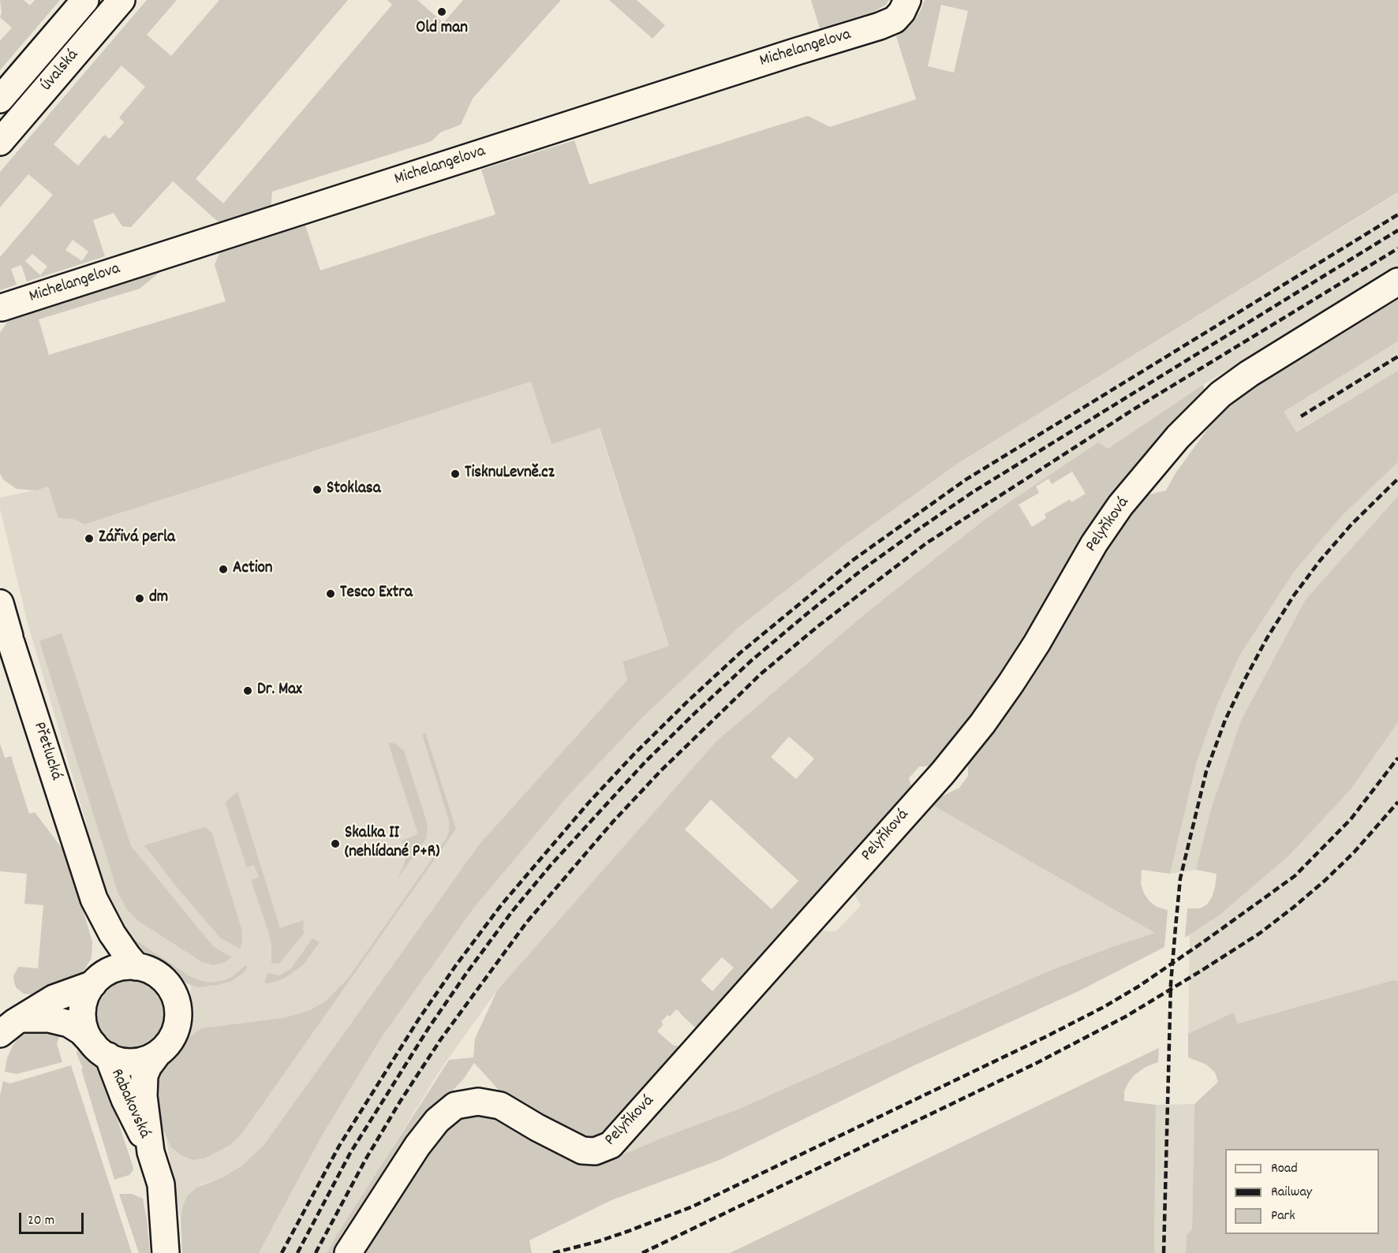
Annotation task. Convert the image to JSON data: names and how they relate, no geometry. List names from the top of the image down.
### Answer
{
  "streets": {
    "street": [
      "Michelangelova",
      "Úvalská",
      "Pelyňková",
      "Přetlucká",
      "Rabakovská"
    ]
  },
  "crossings": [
    ["Přetlucká", "Rabakovská"]
  ],
  "places": [
    "Old man",
    "TisknuLevně.cz",
    "Stoklasa",
    "Zářivá perla",
    "Action",
    "Tesco Extra",
    "dm",
    "Dr. Max",
    "Skalka II (nehlídané P+R)"
  ],
  "legend": ["Road", "Railway", "Park"],
  "scale_bar": "20 m"
}
